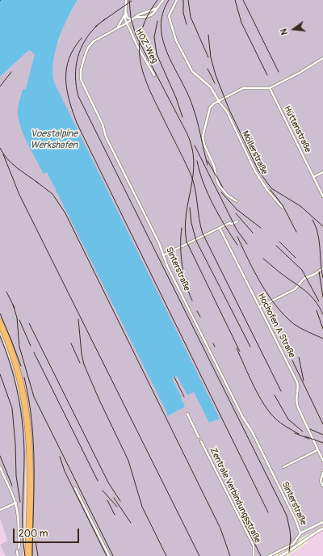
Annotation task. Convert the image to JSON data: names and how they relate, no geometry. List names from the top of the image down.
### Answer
{
  "streets": {
    "street": [
      "HOZ-Weg",
      "Hüttenstraße",
      "Möllerstraße",
      "Sinterstraße",
      "Hochofen A Straße",
      "Zentrale Verbindungsstraße"
    ]
  },
  "crossings": [
    ["HOZ-Weg", "Sinterstraße"]
  ],
  "water": ["Voestalpine Werkshafen"],
  "scale_bar": "200 m",
  "north": "left"
}
